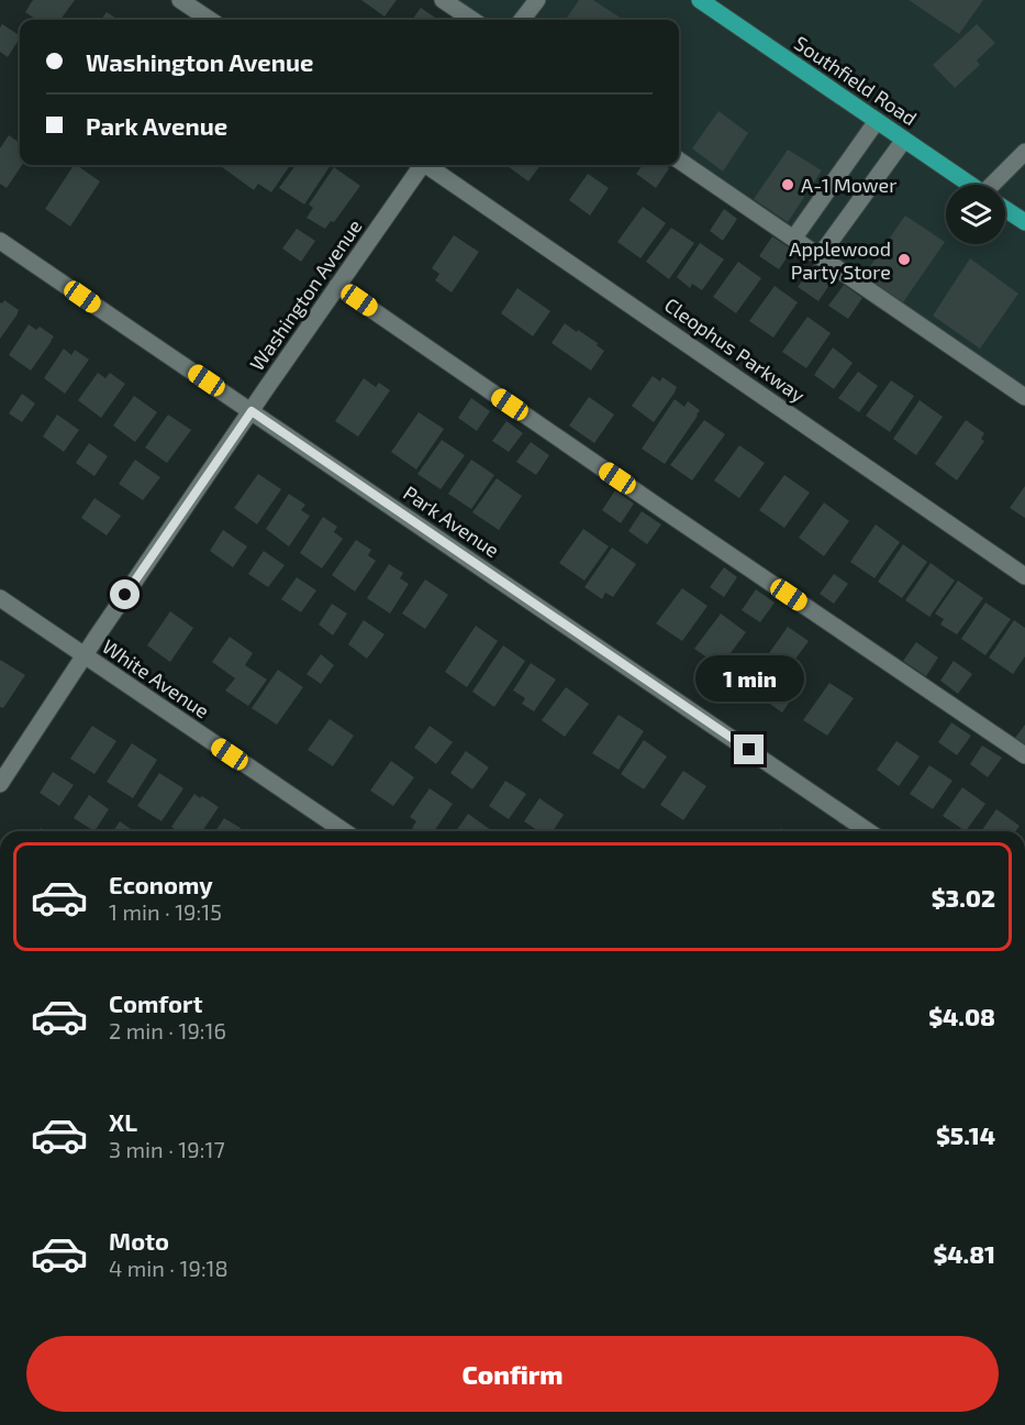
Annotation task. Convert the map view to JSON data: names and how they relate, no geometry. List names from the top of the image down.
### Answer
{
  "streets": {
    "main road": ["Southfield Road"],
    "street": [
      "Washington Avenue",
      "Cleophus Parkway",
      "Park Avenue",
      "White Avenue"
    ]
  },
  "crossings": [
    ["Washington Avenue", "Park Avenue"],
    ["Washington Avenue", "White Avenue"]
  ],
  "places": ["A-1 Mower", "Applewood Party Store"],
  "page": {
    "banner": ["Washington Avenue", "Park Avenue"],
    "bubble": "1 min",
    "list": [
      {
        "name": "Economy",
        "note": "1 min · 19:15",
        "value": "$3.02"
      },
      {
        "name": "Comfort",
        "note": "2 min · 19:16",
        "value": "$4.08"
      },
      {
        "name": "XL",
        "note": "3 min · 19:17",
        "value": "$5.14"
      },
      {
        "name": "Moto",
        "note": "4 min · 19:18",
        "value": "$4.81"
      }
    ],
    "buttons": "Confirm"
  }
}
